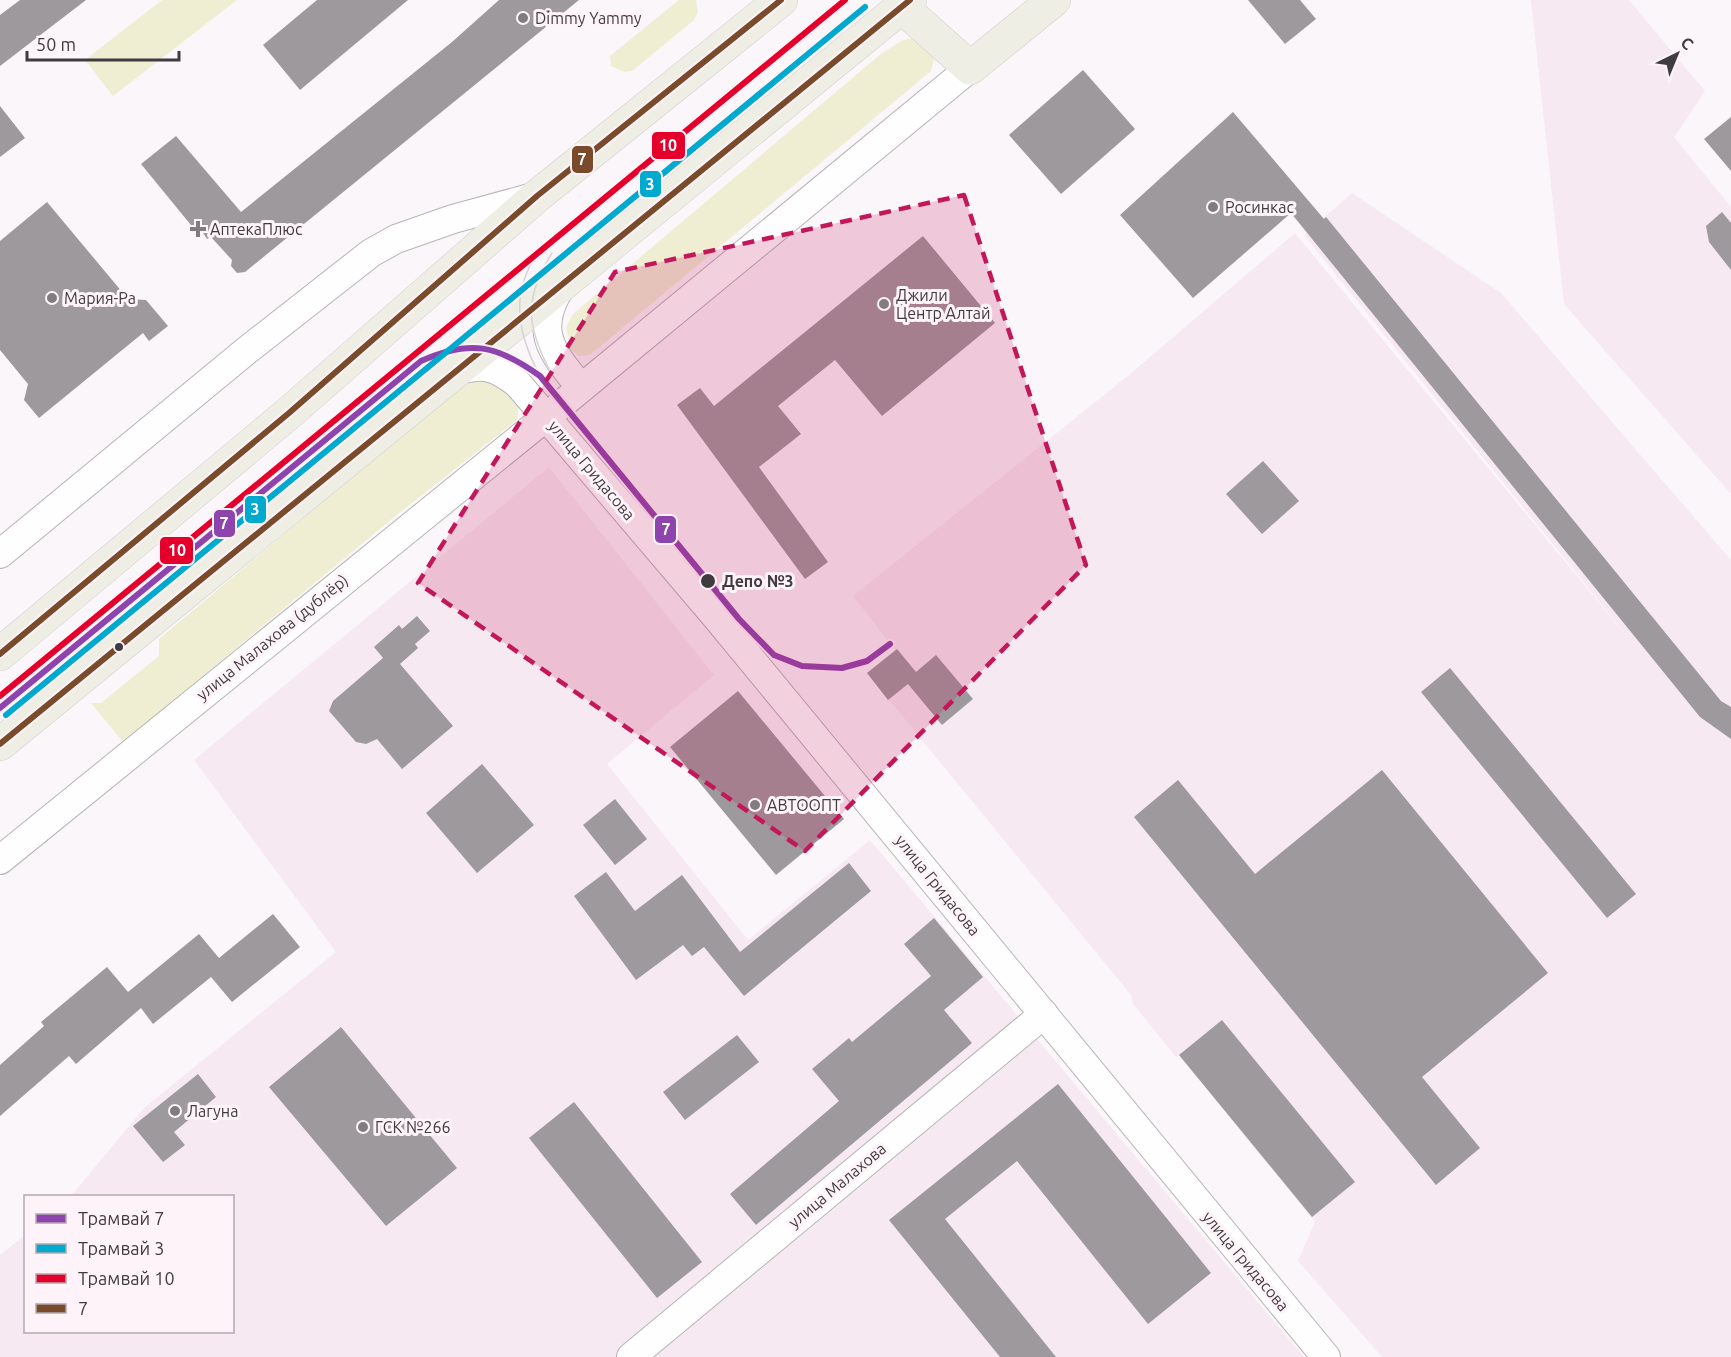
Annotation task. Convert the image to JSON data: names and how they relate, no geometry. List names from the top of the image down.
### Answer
{
  "streets": {
    "street": ["улица Гридасова", "улица Малахова (дублёр)", "улица Малахова"]
  },
  "crossings": [
    ["улица Гридасова", "улица Малахова (дублёр)"],
    ["улица Гридасова", "улица Малахова"]
  ],
  "places": {
    "other": [
      "Dimmy Yammy",
      "Росинкас",
      "Мария-Ра",
      "Джили Центр Алтай",
      "Депо №3",
      "АВТООПТ",
      "Лагуна",
      "ГСК №266"
    ],
    "health": ["АптекаПлюс"]
  },
  "lines": [
    "tram line 10",
    "transit line 7",
    "tram line 3",
    "tram line 7"
  ],
  "legend": [
    "Трамвай 7",
    "Трамвай 3",
    "Трамвай 10",
    "7"
  ],
  "scale_bar": "50 m",
  "north": "top right"
}
